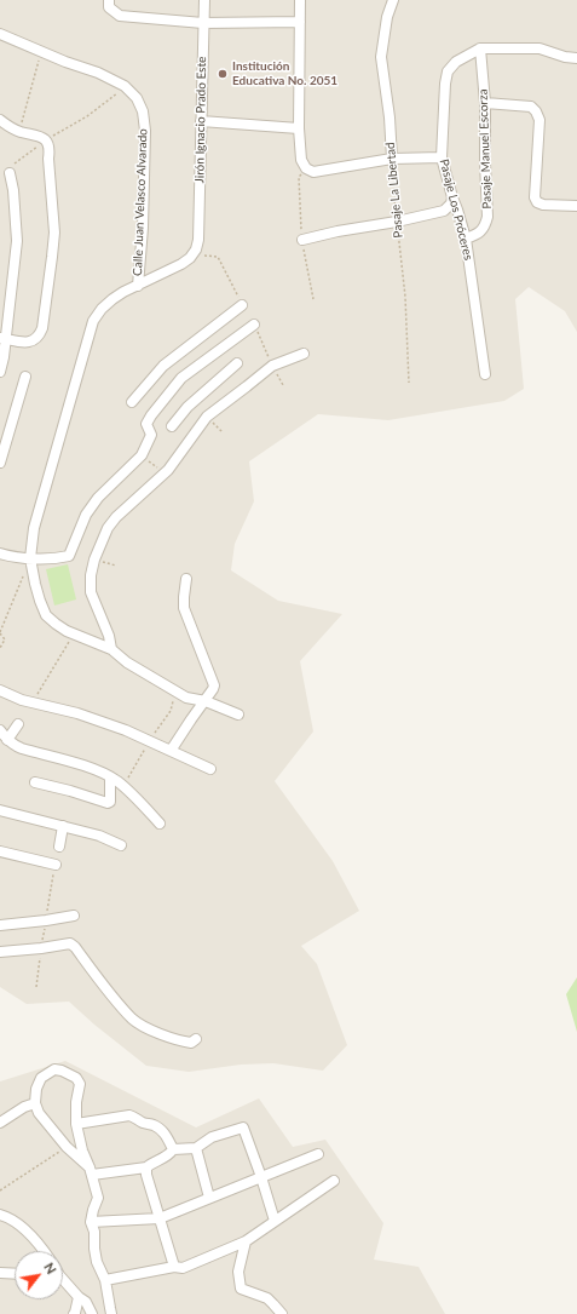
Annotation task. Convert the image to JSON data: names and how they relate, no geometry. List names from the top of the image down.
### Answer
{
  "streets": {
    "street": [
      "Jirón Ignacio Prado Este",
      "Pasaje Manuel Escorza",
      "Pasaje La Libertad",
      "Calle Juan Velasco Alvarado",
      "Pasaje Los Próceres"
    ]
  },
  "crossings": [
    ["Jirón Ignacio Prado Este", "Calle Juan Velasco Alvarado"],
    ["Pasaje Manuel Escorza", "Pasaje Los Próceres"]
  ],
  "places": ["Institución Educativa No. 2051"],
  "north": "top right"
}
